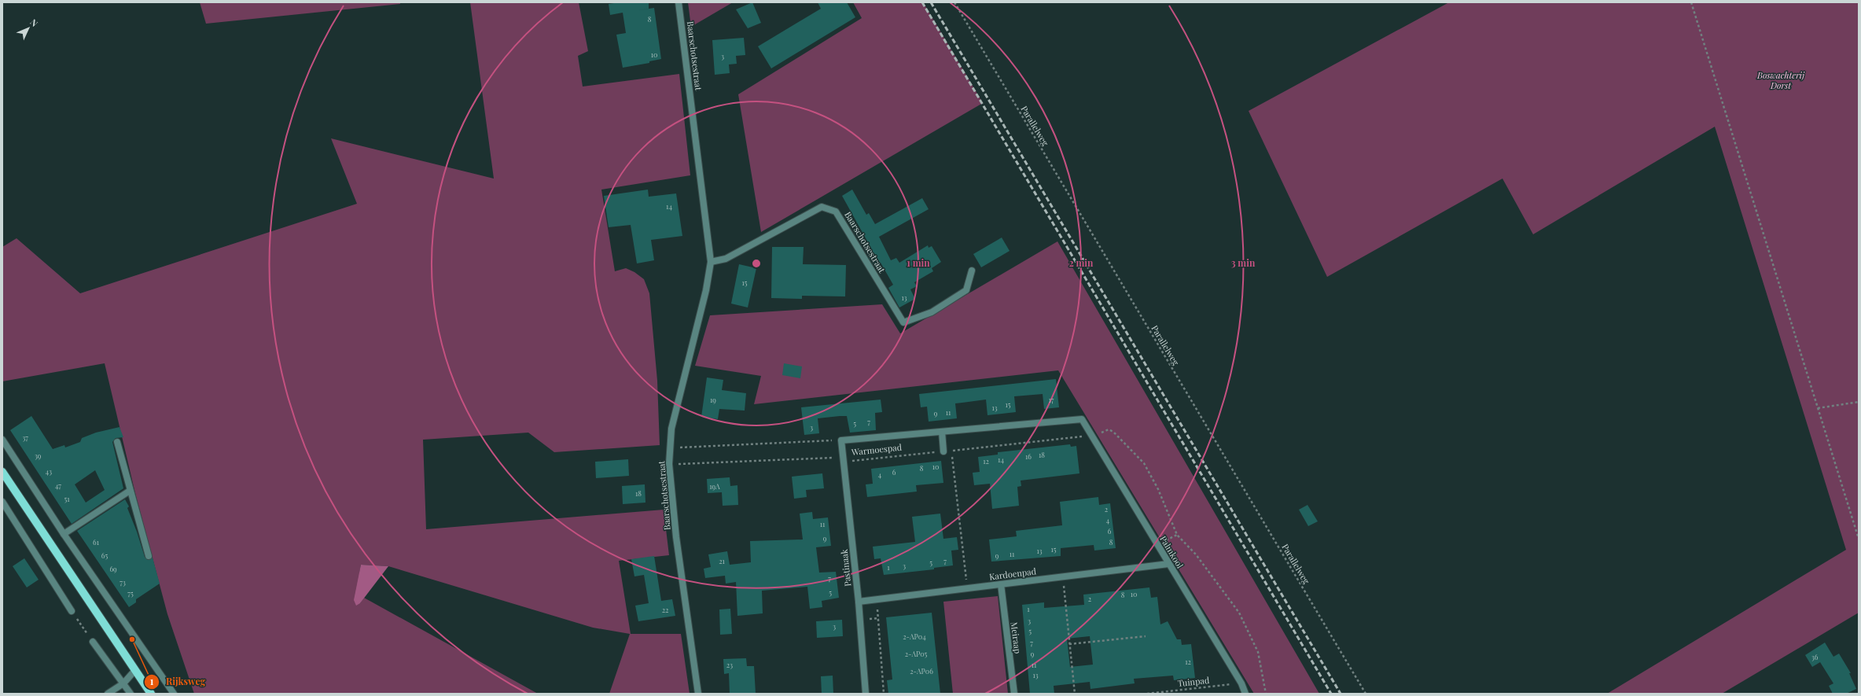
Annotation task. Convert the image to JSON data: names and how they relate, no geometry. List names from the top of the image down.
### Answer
{
  "streets": {
    "street": [
      "Baarschotsestraat",
      "Warmoespad",
      "Palmkool",
      "Pastinaak",
      "Kardoenpad",
      "Meiraap"
    ],
    "path": ["Parallelweg", "Tuinpad"]
  },
  "crossings": [
    ["Baarschotsestraat", "Warmoespad"],
    ["Warmoespad", "Palmkool"],
    ["Warmoespad", "Pastinaak"],
    ["Palmkool", "Kardoenpad"],
    ["Palmkool", "Tuinpad"],
    ["Pastinaak", "Kardoenpad"],
    ["Kardoenpad", "Meiraap"]
  ],
  "parks": ["Boswachterij Dorst"],
  "places": ["Rijksweg"],
  "house_numbers": [
    "8",
    "10",
    "3",
    "14",
    "15",
    "13",
    "19",
    "17",
    "15",
    "13",
    "11",
    "9",
    "7",
    "5",
    "3",
    "37",
    "18",
    "39",
    "16",
    "14",
    "12",
    "10",
    "8",
    "43",
    "6",
    "4",
    "47",
    "19A",
    "18",
    "51",
    "2",
    "4",
    "11",
    "6",
    "9",
    "61",
    "8",
    "15",
    "13",
    "11",
    "65",
    "9",
    "21",
    "7",
    "5",
    "3",
    "1",
    "69",
    "7",
    "73",
    "5",
    "75",
    "10",
    "8",
    "2",
    "1",
    "22",
    "3",
    "3",
    "5",
    "2-AP04",
    "7",
    "2-AP05",
    "9",
    "36",
    "12",
    "23",
    "11",
    "2-AP06",
    "13"
  ],
  "north": "top right",
  "rings": ["1 min", "2 min", "3 min"]
}
